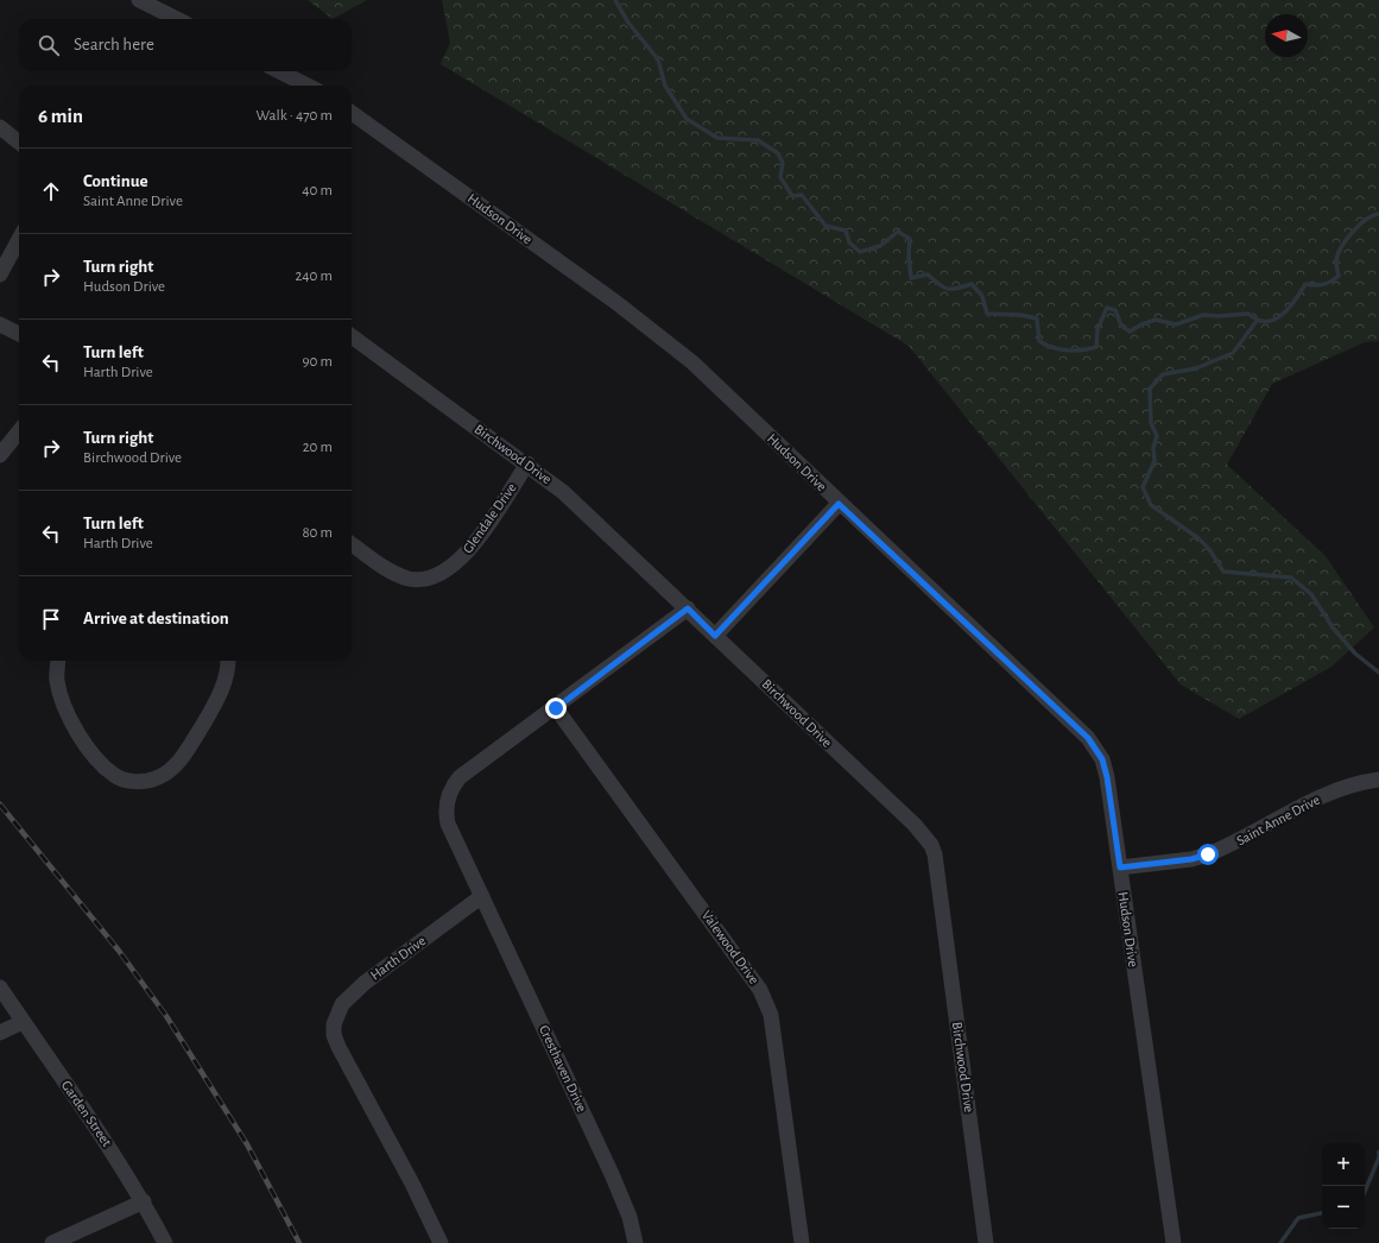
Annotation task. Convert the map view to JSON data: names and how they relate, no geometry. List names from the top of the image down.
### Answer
{
  "streets": {
    "street": [
      "Hudson Drive",
      "Birchwood Drive",
      "Glendale Drive",
      "Saint Anne Drive",
      "Valewood Drive",
      "Harth Drive",
      "Cresthaven Drive",
      "Garden Street"
    ]
  },
  "crossings": [
    ["Hudson Drive", "Saint Anne Drive"],
    ["Birchwood Drive", "Glendale Drive"],
    ["Harth Drive", "Cresthaven Drive"]
  ],
  "north": "left",
  "page": {
    "search": "Search here",
    "heading": ["6 min", "Walk · 470 m"],
    "list": [
      ["Continue", "Saint Anne Drive", "40 m"],
      ["Turn right", "Hudson Drive", "240 m"],
      ["Turn left", "Harth Drive", "90 m"],
      ["Turn right", "Birchwood Drive", "20 m"],
      ["Turn left", "Harth Drive", "80 m"],
      "Arrive at destination"
    ],
    "map_buttons": ["+", "−"]
  }
}
